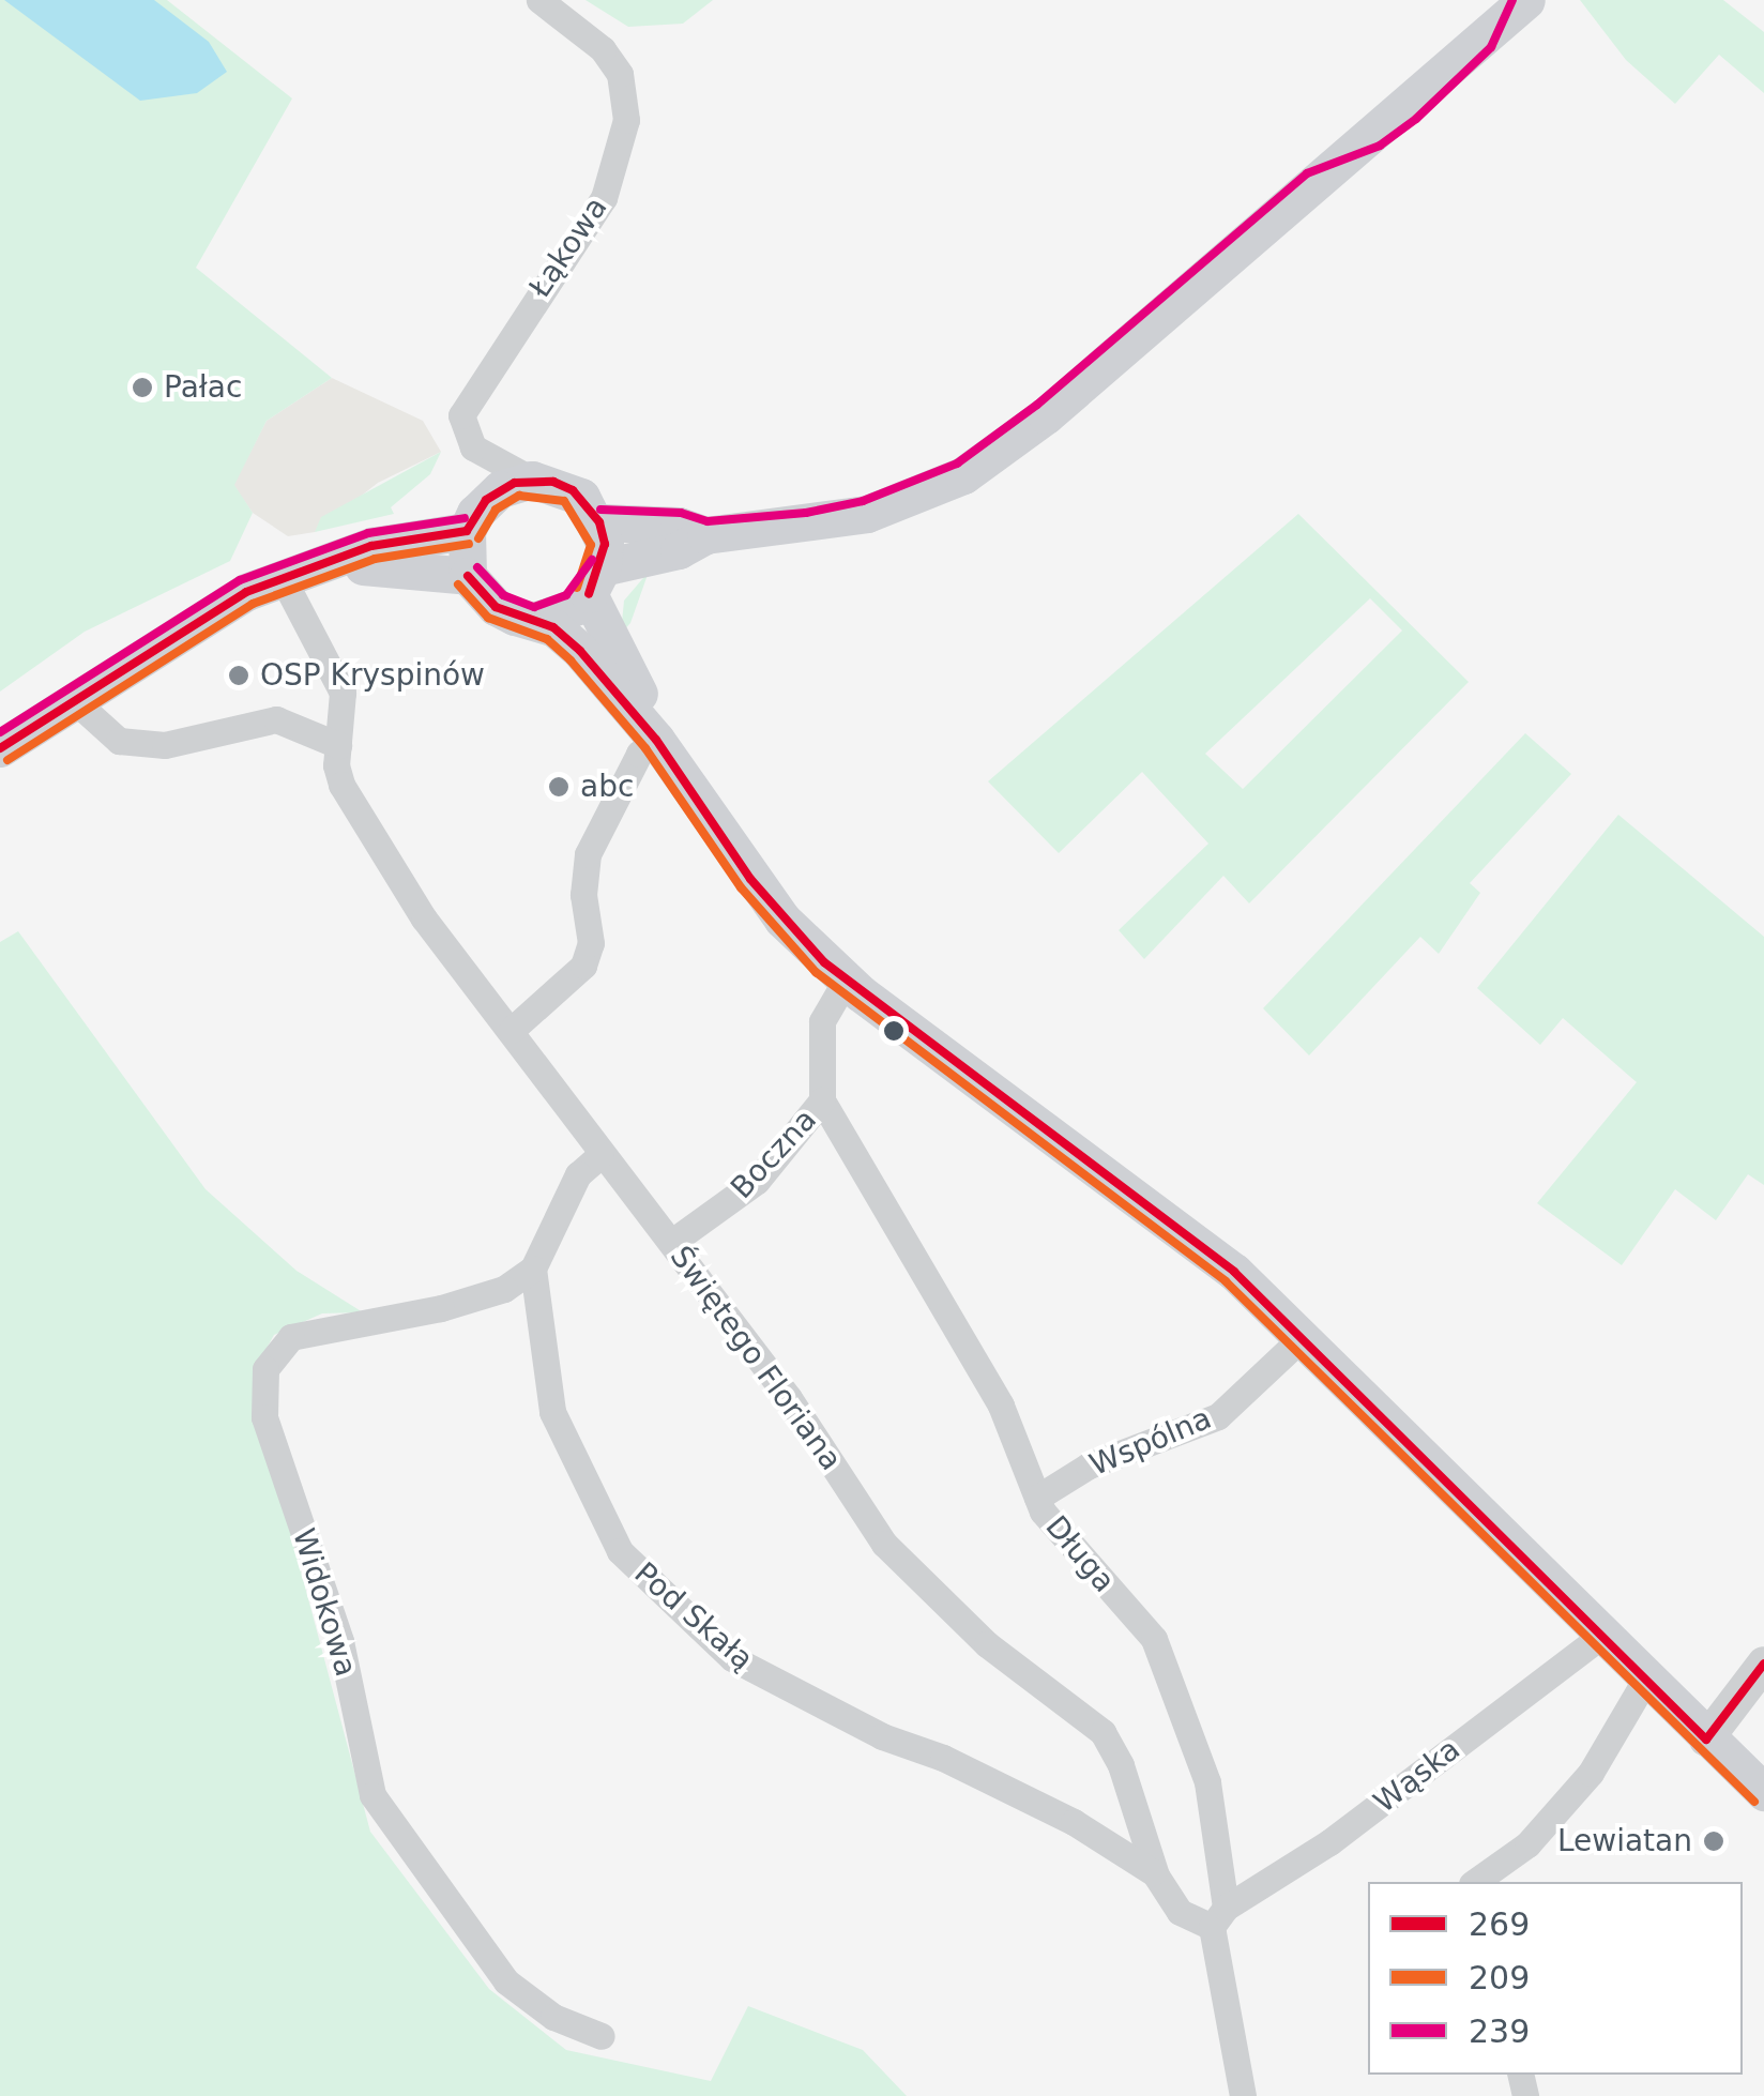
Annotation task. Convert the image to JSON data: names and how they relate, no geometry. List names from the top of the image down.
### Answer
{
  "streets": {
    "street": [
      "Łąkowa",
      "Boczna",
      "Świętego Floriana",
      "Wspólna",
      "Długa",
      "Widokowa",
      "Pod Skałą",
      "Wąska"
    ]
  },
  "crossings": [
    ["Boczna", "Świętego Floriana"],
    ["Boczna", "Długa"],
    ["Świętego Floriana", "Długa"],
    ["Świętego Floriana", "Pod Skałą"],
    ["Świętego Floriana", "Wąska"],
    ["Wspólna", "Długa"],
    ["Długa", "Wąska"],
    ["Widokowa", "Pod Skałą"]
  ],
  "places": [
    "Pałac",
    "OSP Kryspinów",
    "abc",
    "Lewiatan"
  ],
  "lines": ["transit line 239", "transit line 269", "transit line 209"],
  "legend": ["269", "209", "239"]
}
